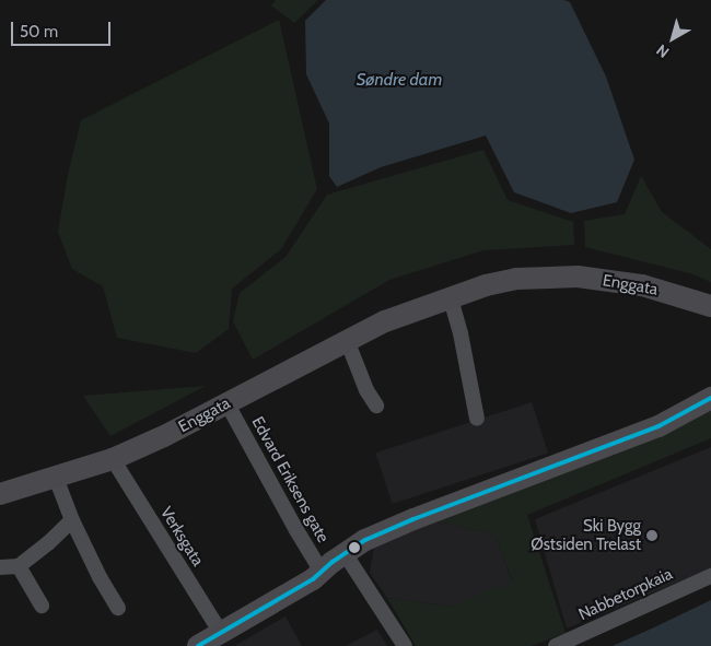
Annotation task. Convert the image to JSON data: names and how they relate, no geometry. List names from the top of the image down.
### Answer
{
  "streets": {
    "street": [
      "Enggata",
      "Edvard Eriksens gate",
      "Verksgata",
      "Nabbetorpkaia"
    ]
  },
  "crossings": [
    ["Enggata", "Edvard Eriksens gate"],
    ["Enggata", "Verksgata"]
  ],
  "water": ["Søndre dam"],
  "places": ["Ski Bygg Østsiden Trelast"],
  "scale_bar": "50 m",
  "north": "bottom left"
}
